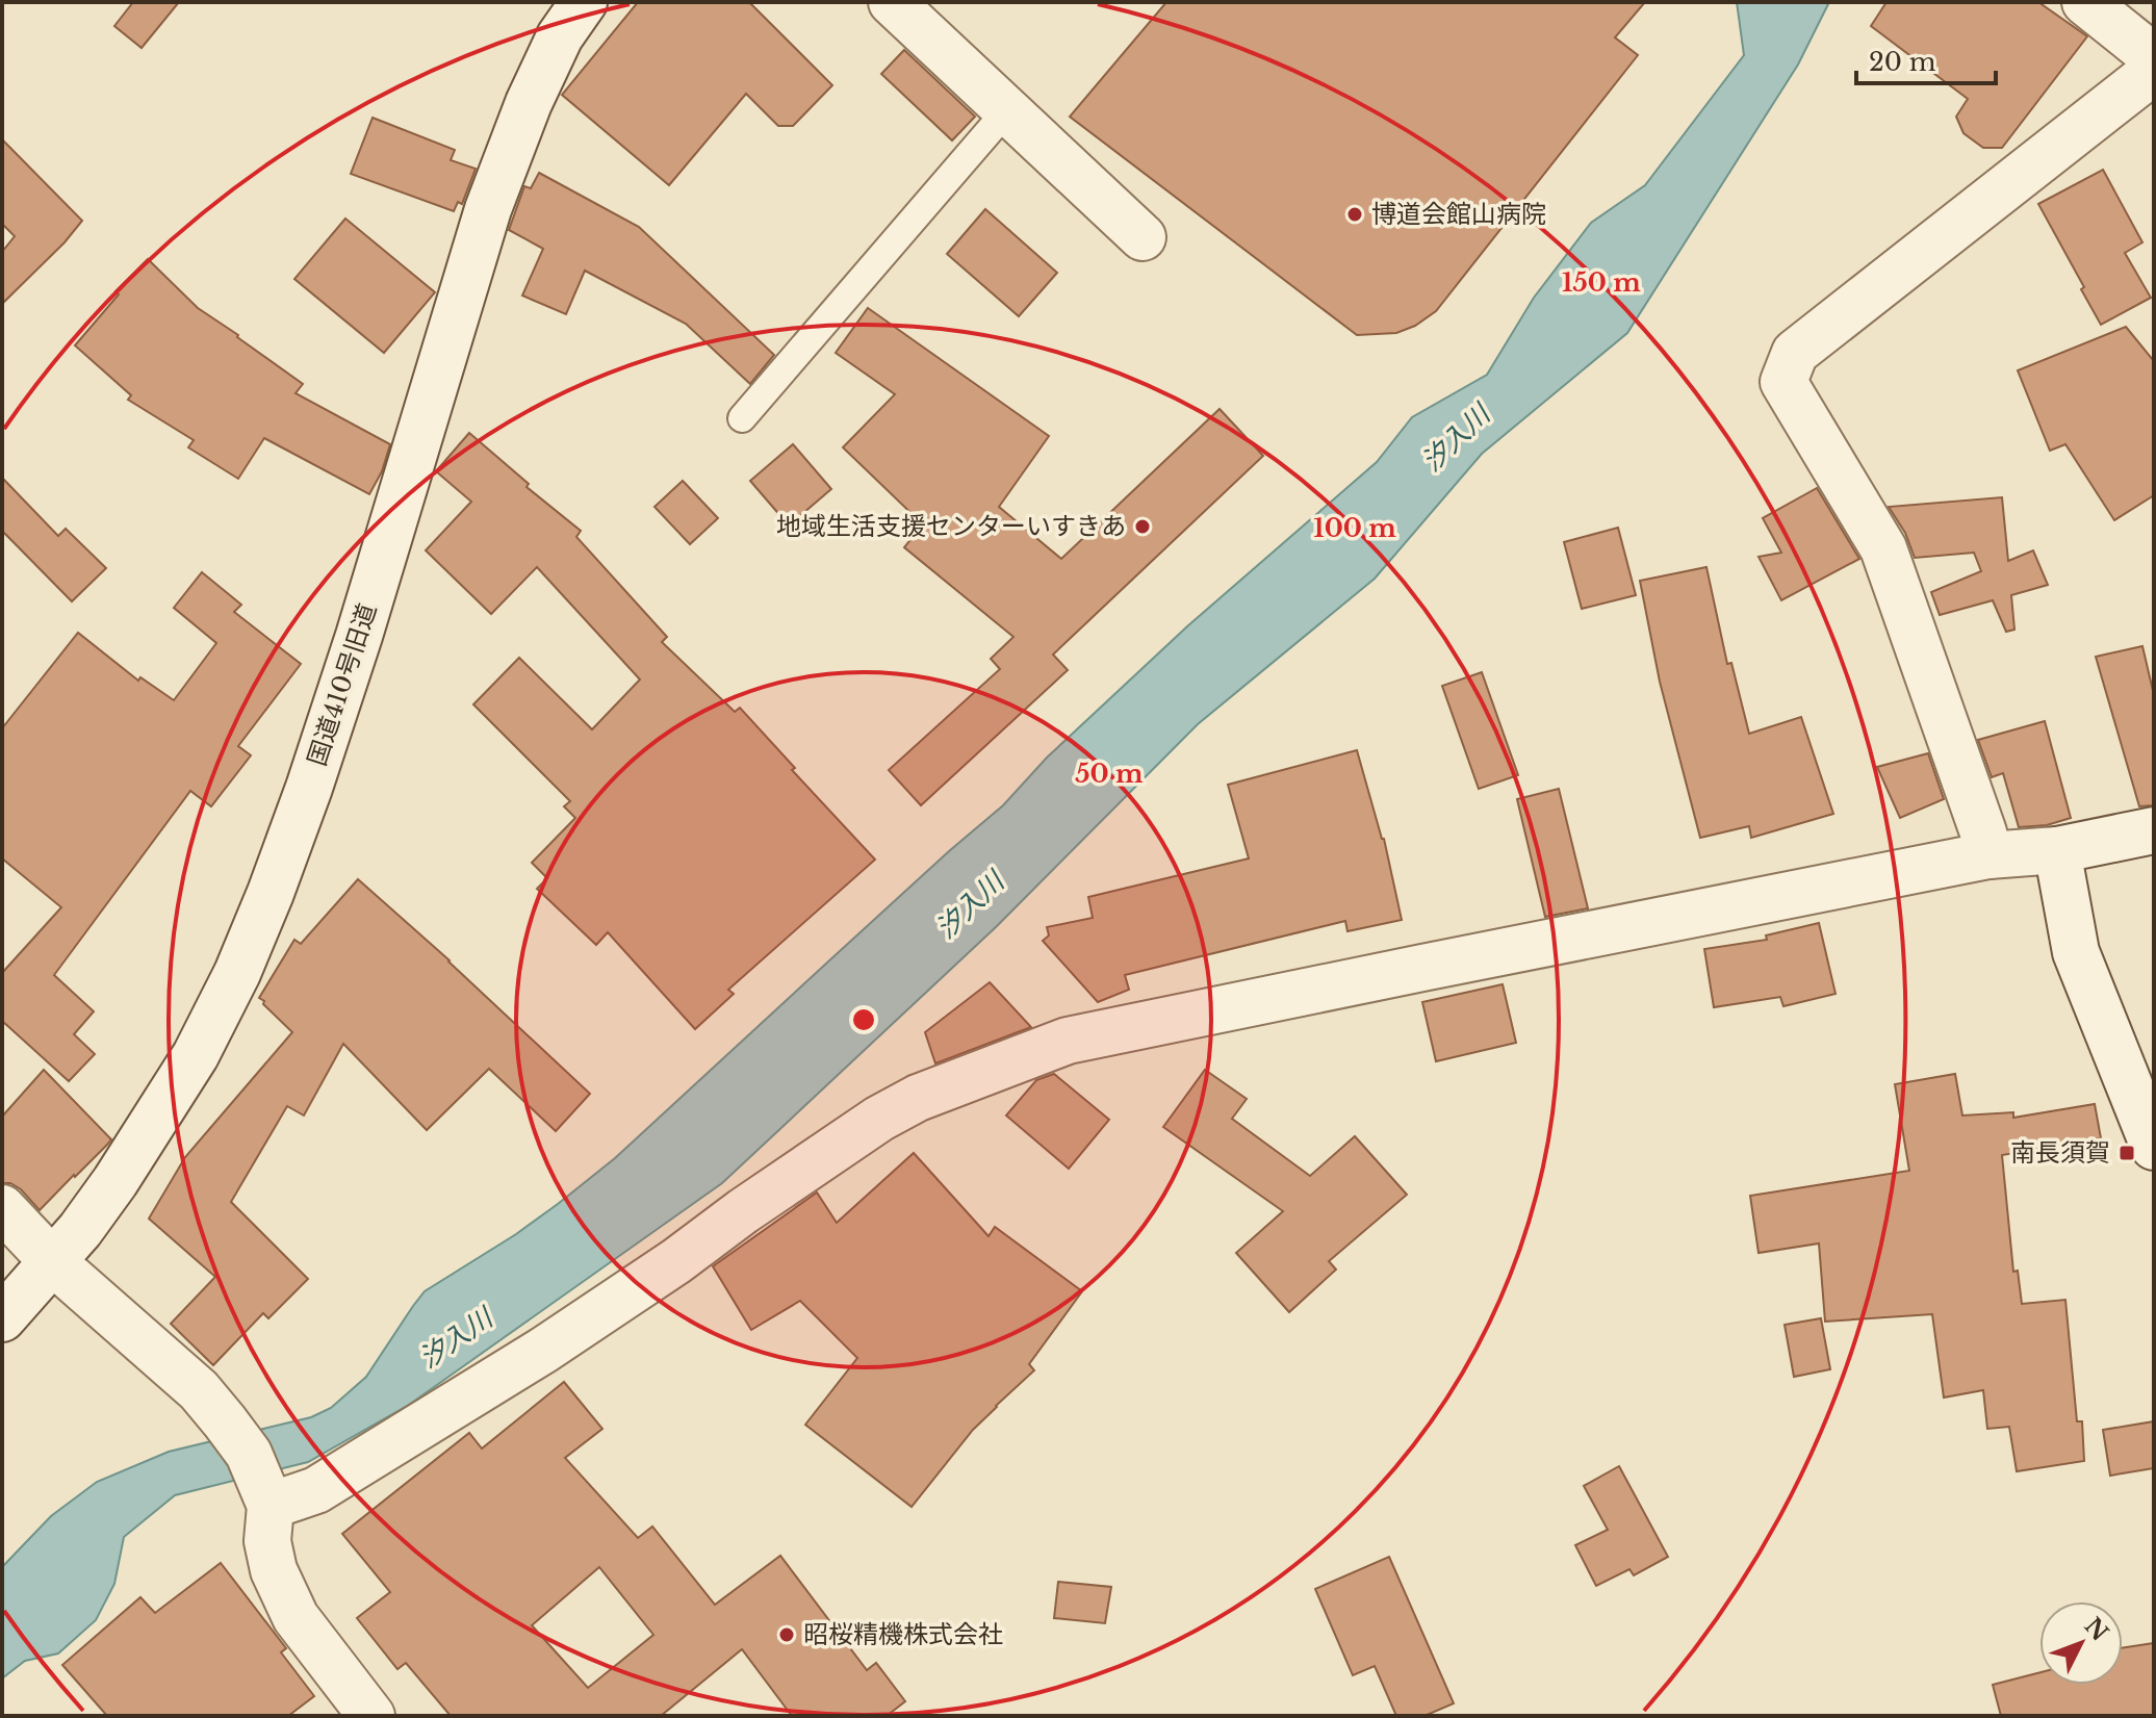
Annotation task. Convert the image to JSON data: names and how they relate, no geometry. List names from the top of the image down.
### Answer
{
  "streets": {
    "street": ["国道410号旧道"]
  },
  "water": ["汐入川"],
  "places": {
    "other": ["博道会館山病院", "地域生活支援センターいすきあ", "昭桜精機株式会社"],
    "transit": ["南長須賀"]
  },
  "scale_bar": "20 m",
  "north": "top right",
  "rings": ["150 m", "100 m", "50 m"]
}
